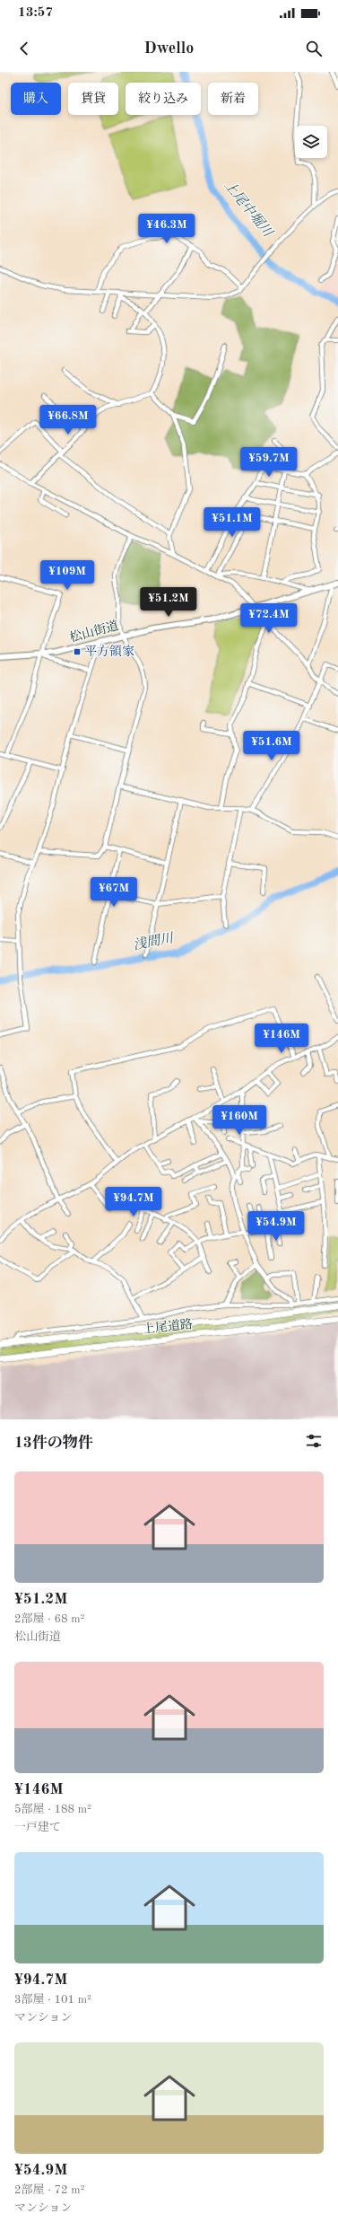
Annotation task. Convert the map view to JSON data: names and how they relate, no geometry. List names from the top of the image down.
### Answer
{
  "streets": {
    "highway": ["上尾道路"],
    "main road": ["松山街道"]
  },
  "water": ["上尾中堀川", "浅間川"],
  "places": {
    "transit": ["平方領家"]
  },
  "page": {
    "status": "13:57",
    "header": "Dwello",
    "chip": [
      "購入",
      "賃貸",
      "絞り込み",
      "新着"
    ],
    "price": [
      "¥46.3M",
      "¥66.8M",
      "¥59.7M",
      "¥51.1M",
      "¥109M",
      "¥51.2M",
      "¥72.4M",
      "¥51.6M",
      "¥67M",
      "¥146M",
      "¥160M",
      "¥94.7M",
      "¥54.9M"
    ],
    "heading": "13件の物件",
    "list": [
      {
        "name": "¥51.2M",
        "note": "2部屋 · 68 m² · 松山街道"
      },
      {
        "name": "¥146M",
        "note": "5部屋 · 188 m² · 一戸建て"
      },
      {
        "name": "¥94.7M",
        "note": "3部屋 · 101 m² · マンション"
      },
      {
        "name": "¥54.9M",
        "note": "2部屋 · 72 m² · マンション"
      }
    ]
  }
}
